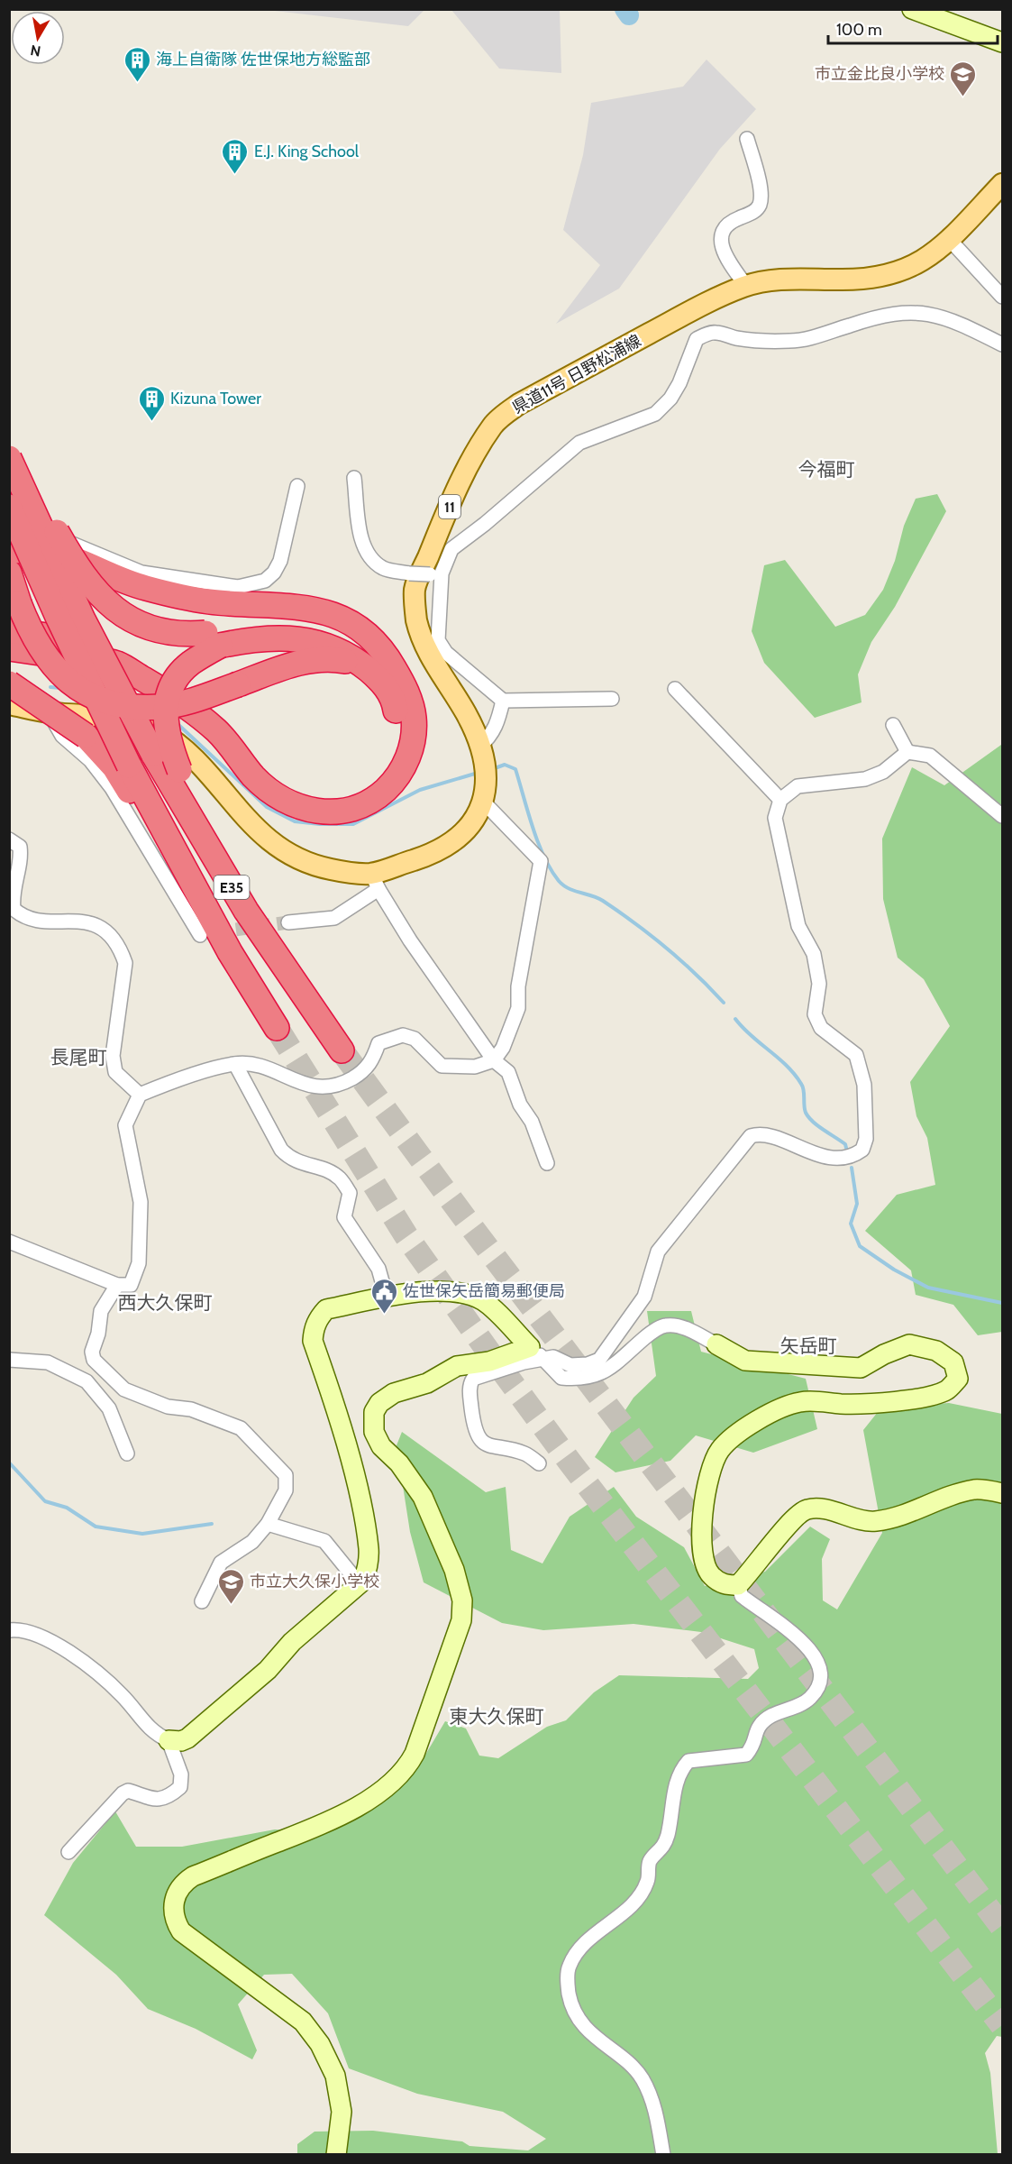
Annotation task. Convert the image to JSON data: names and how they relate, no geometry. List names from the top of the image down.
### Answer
{
  "streets": {
    "highway": ["E35"],
    "main road": ["県道11号 日野松浦線", "11"]
  },
  "districts": [
    "今福町",
    "長尾町",
    "西大久保町",
    "矢岳町",
    "東大久保町"
  ],
  "places": {
    "building": ["海上自衛隊 佐世保地方総監部", "E.J. King School", "Kizuna Tower"],
    "school or university": ["市立金比良小学校", "市立大久保小学校"],
    "public building": ["佐世保矢岳簡易郵便局"]
  },
  "scale_bar": "100 m",
  "north": "bottom"
}
